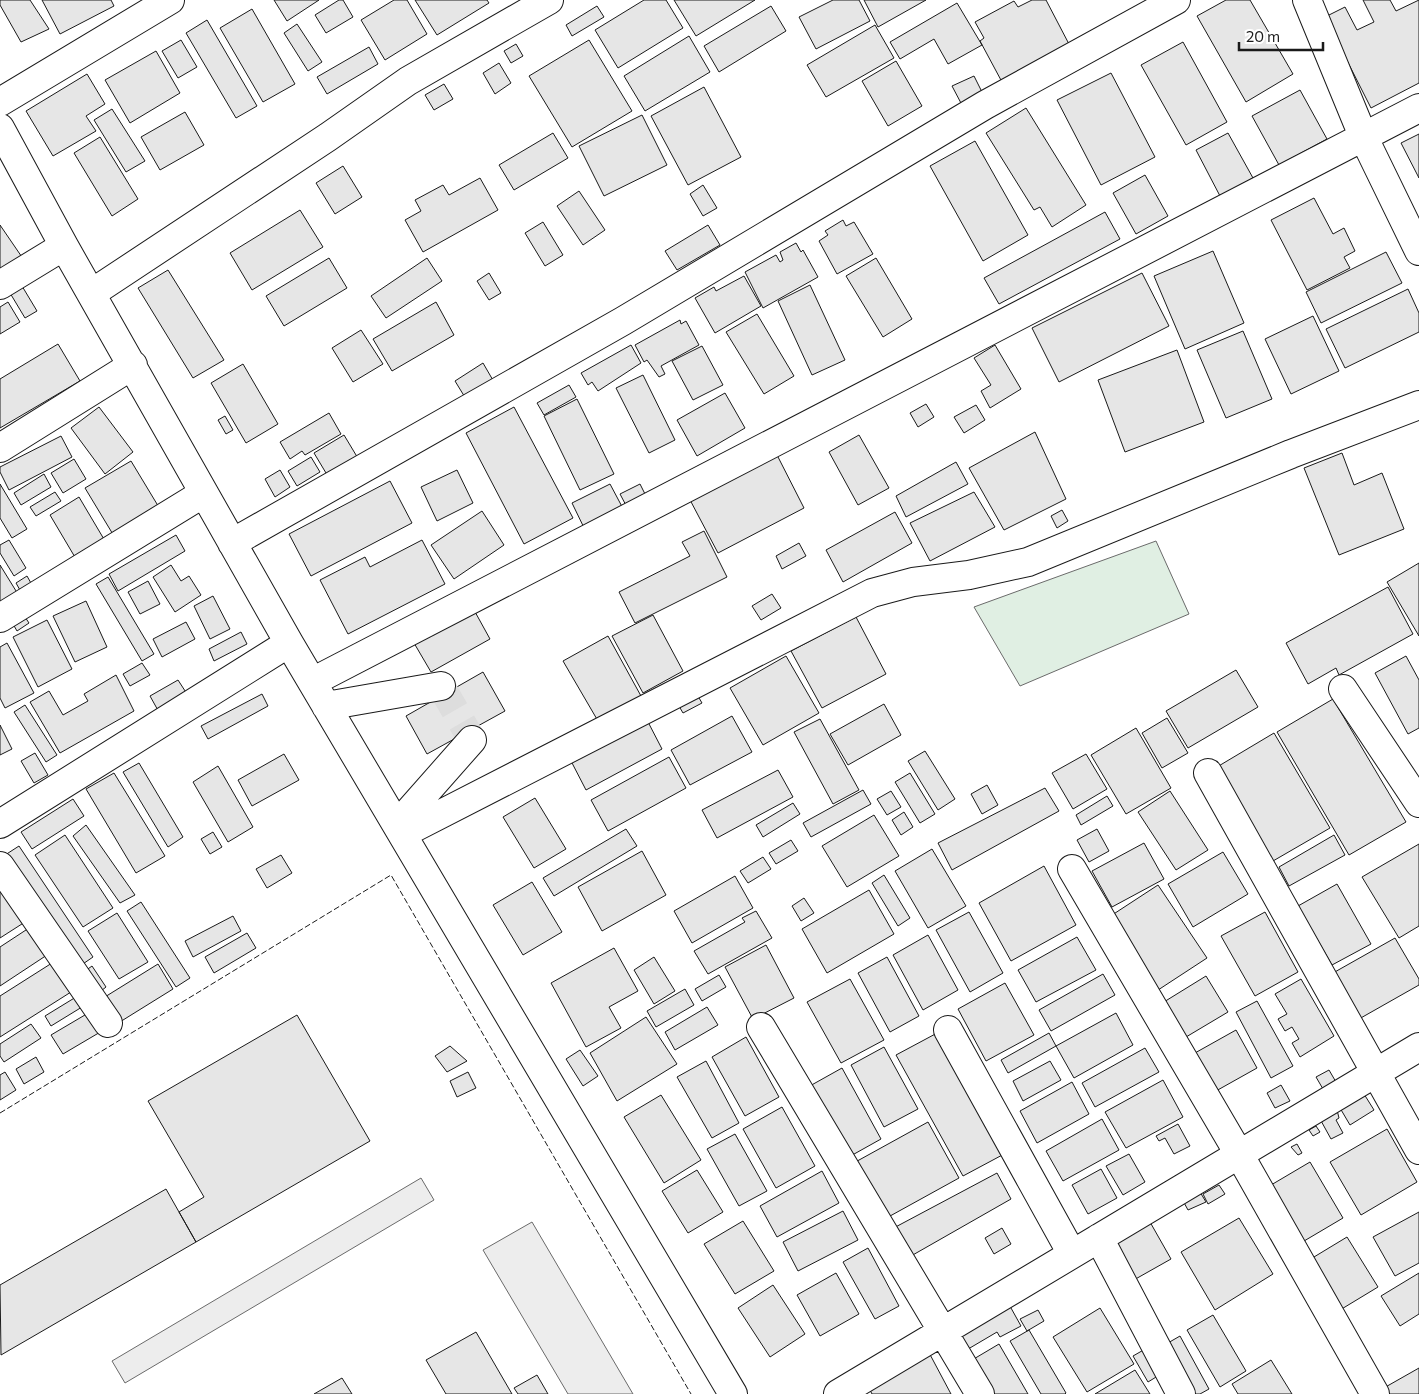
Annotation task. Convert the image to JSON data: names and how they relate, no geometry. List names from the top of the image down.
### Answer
{
  "scale_bar": "20 m"
}
